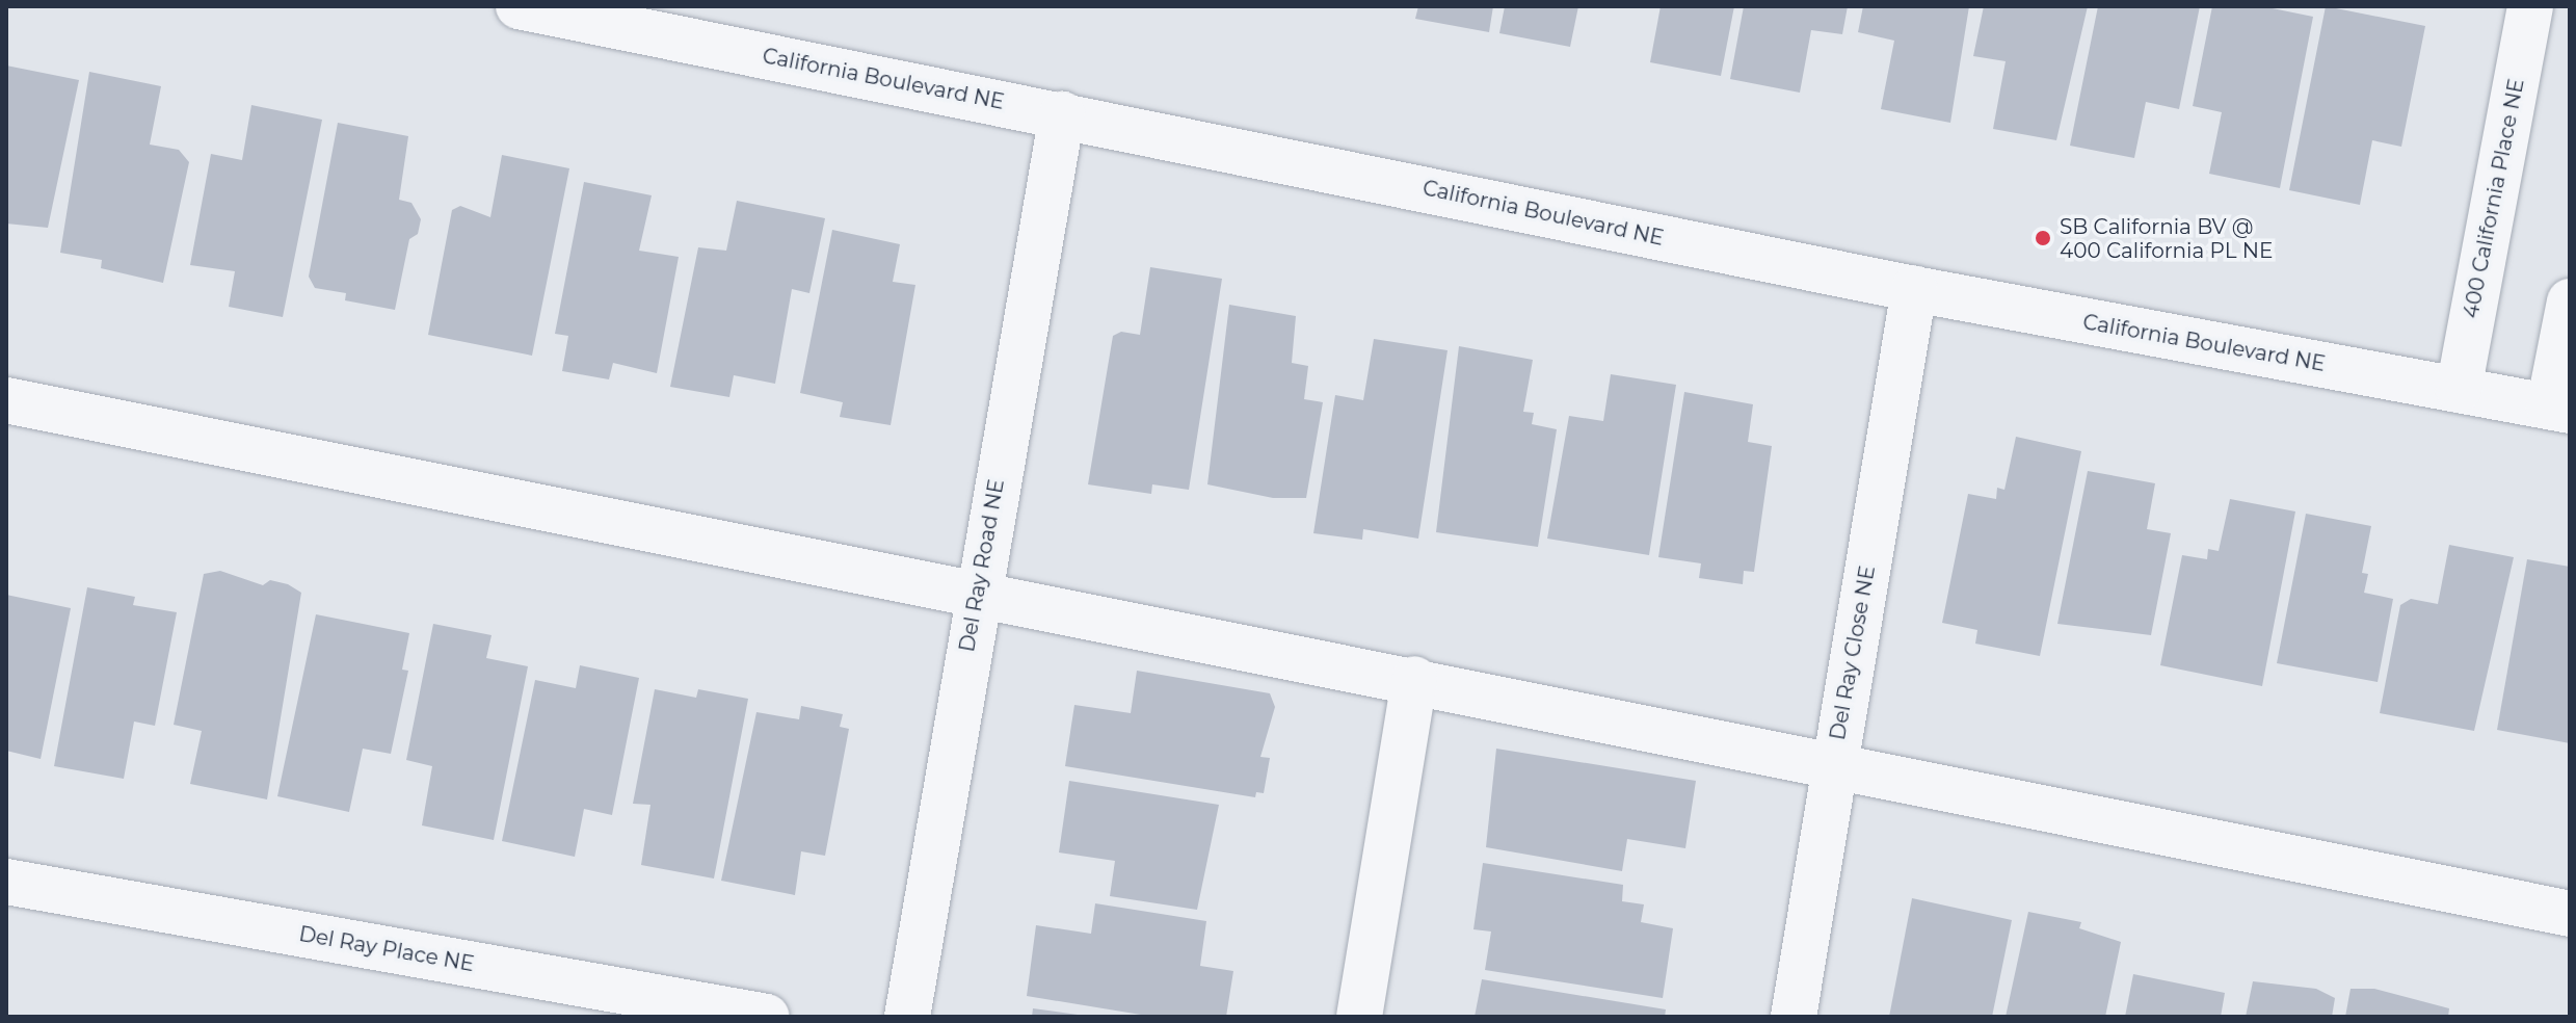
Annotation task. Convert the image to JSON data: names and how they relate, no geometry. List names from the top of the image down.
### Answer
{
  "streets": {
    "street": [
      "California Boulevard NE",
      "400 California Place NE",
      "Del Ray Road NE",
      "Del Ray Close NE",
      "Del Ray Place NE"
    ]
  },
  "crossings": [
    ["California Boulevard NE", "400 California Place NE"],
    ["California Boulevard NE", "Del Ray Road NE"],
    ["California Boulevard NE", "Del Ray Close NE"]
  ],
  "places": ["SB California BV @ 400 California PL NE"]
}
